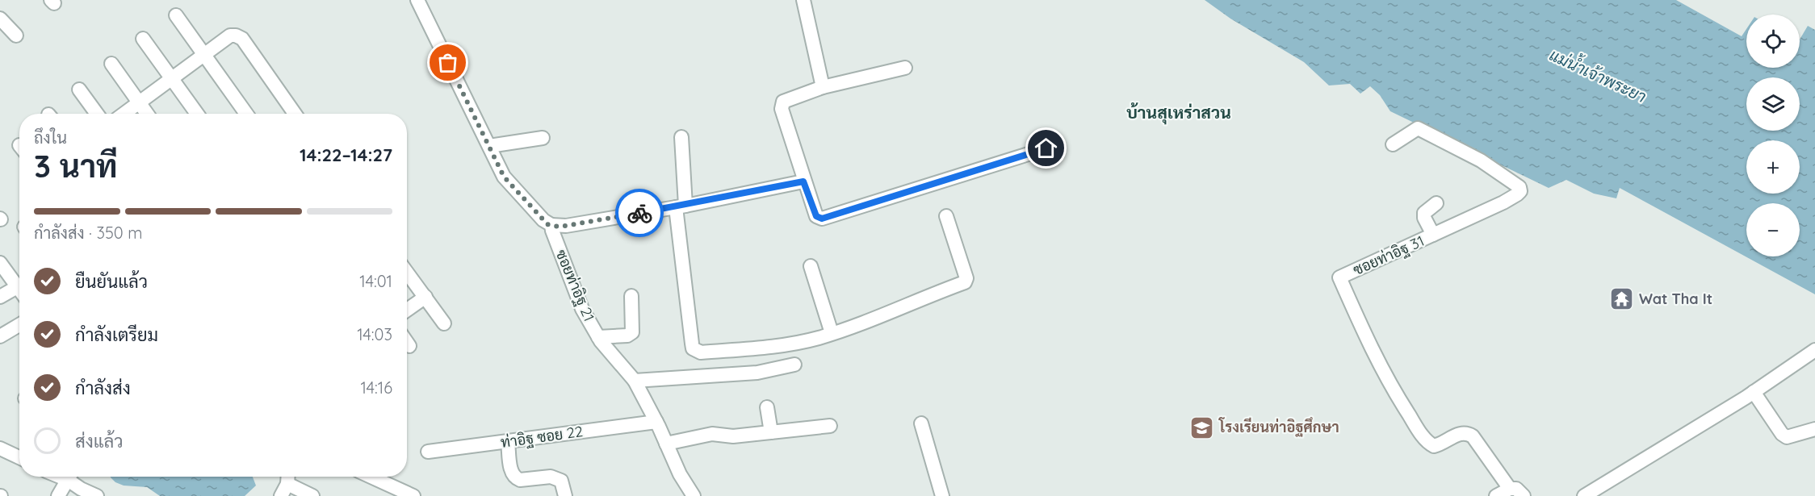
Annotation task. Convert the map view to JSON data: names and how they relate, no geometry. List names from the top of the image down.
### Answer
{
  "streets": {
    "street": ["ซอยท่าอิฐ 31", "ซอยท่าอิฐ 21", "ท่าอิฐ ซอย 22"]
  },
  "crossings": [
    ["ซอยท่าอิฐ 21", "ท่าอิฐ ซอย 22"]
  ],
  "districts": ["บ้านสุเหร่าสวน"],
  "water": ["แม่น้ำเจ้าพระยา"],
  "places": {
    "temple": ["Wat Tha It"],
    "school or university": ["โรงเรียนท่าอิฐศึกษา"]
  },
  "page": {
    "map_buttons": ["+", "−"],
    "heading": ["3 นาที", "ถึงใน", "14:22–14:27"],
    "bar": "กำลังส่ง · 350 m",
    "list": [
      ["ยืนยันแล้ว", "14:01"],
      ["กำลังเตรียม", "14:03"],
      ["กำลังส่ง", "14:16"],
      "ส่งแล้ว"
    ]
  }
}
